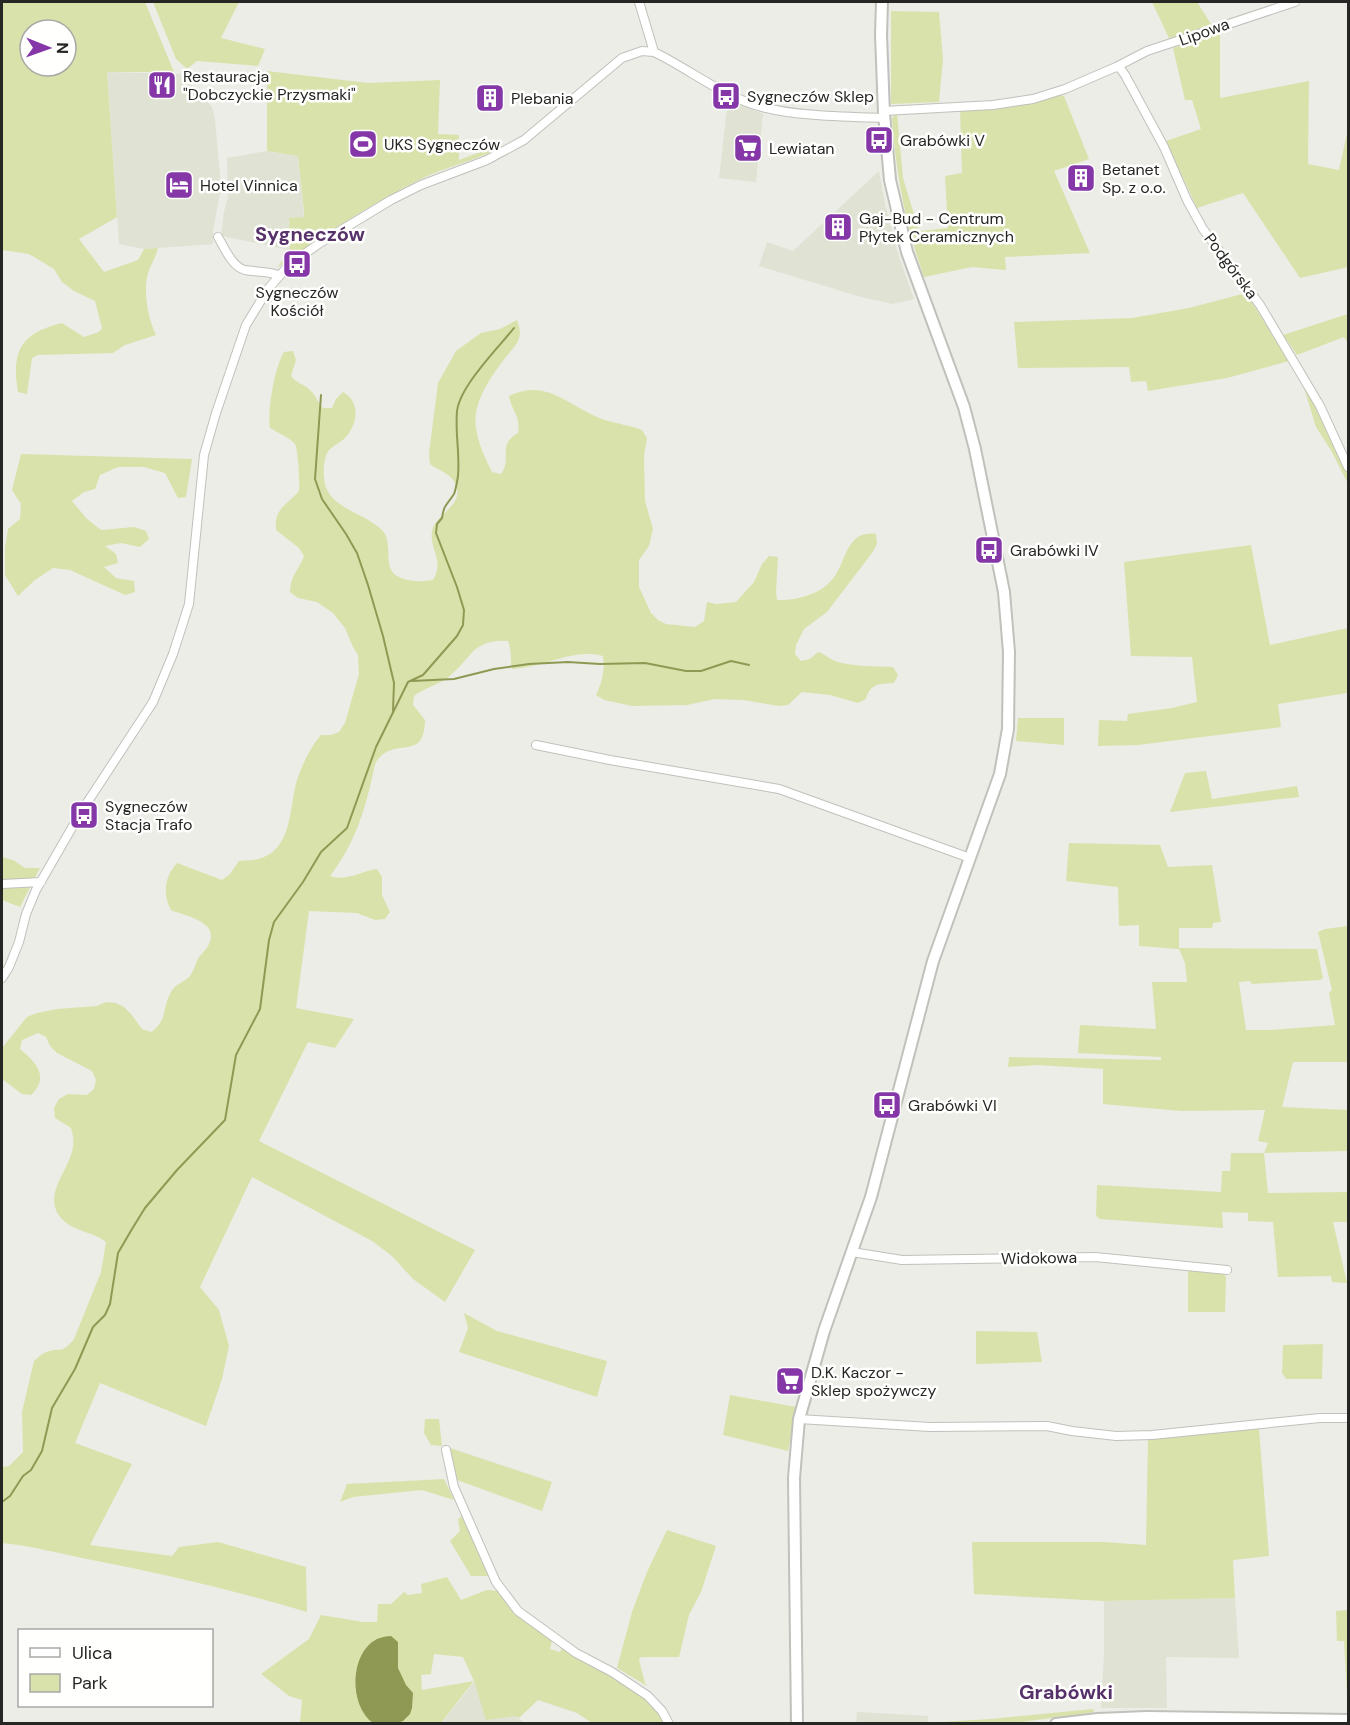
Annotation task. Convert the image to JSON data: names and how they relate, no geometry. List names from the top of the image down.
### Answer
{
  "streets": {
    "street": ["Lipowa", "Podgórska", "Widokowa"]
  },
  "crossings": [
    ["Lipowa", "Podgórska"]
  ],
  "districts": ["Sygneczów", "Grabówki"],
  "places": {
    "restaurant": ["Restauracja \"Dobczyckie Przysmaki\""],
    "bus stop": [
      "Sygneczów Sklep",
      "Grabówki V",
      "Sygneczów Kościół",
      "Grabówki IV",
      "Sygneczów Stacja Trafo",
      "Grabówki VI"
    ],
    "building": ["Plebania", "Betanet Sp. z o.o.", "Gaj-Bud - Centrum Płytek Ceramicznych"],
    "sports": ["UKS Sygneczów"],
    "supermarket": ["Lewiatan", "D.K. Kaczor - Sklep spożywczy"],
    "hotel": ["Hotel Vinnica"]
  },
  "legend": ["Ulica", "Park"],
  "north": "right"
}
